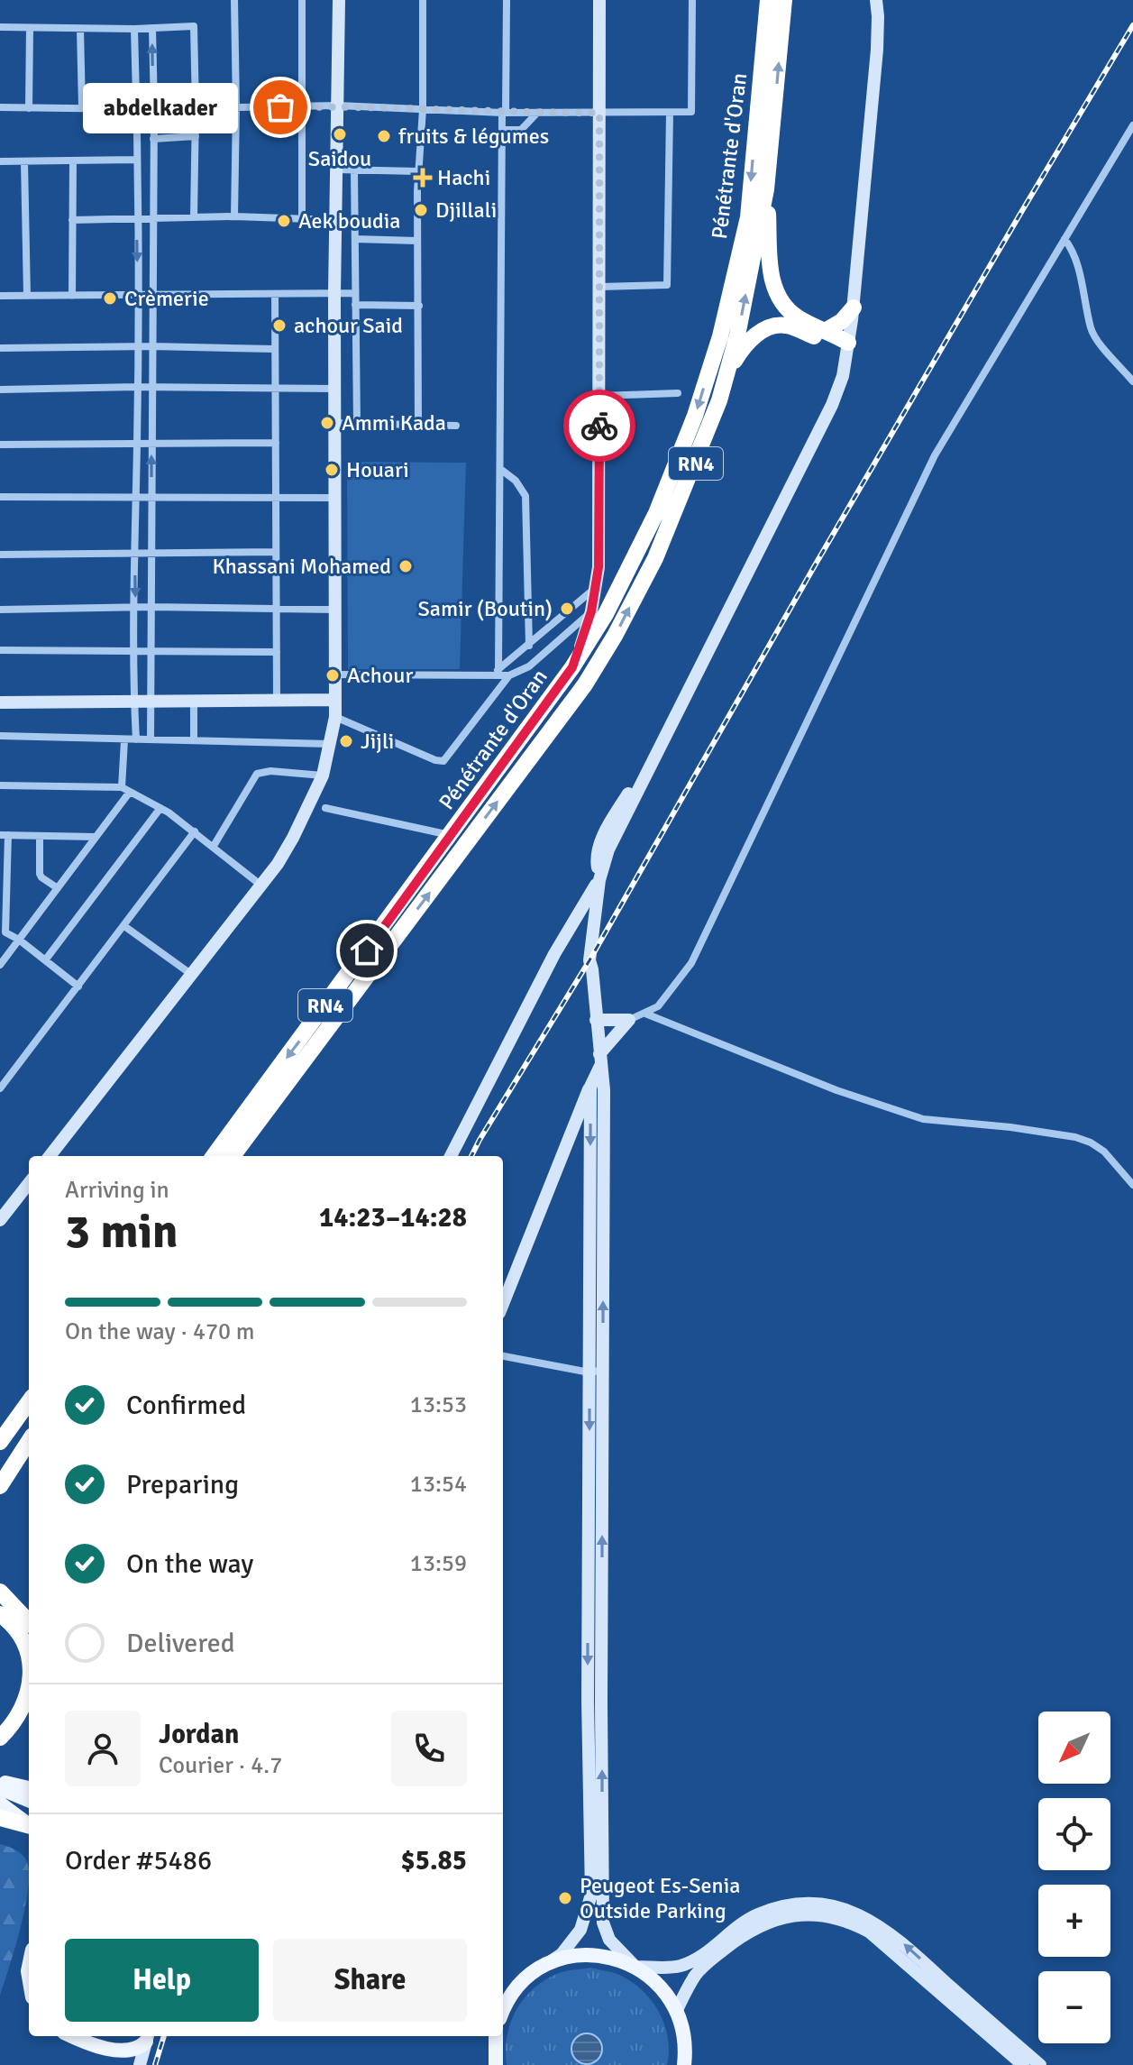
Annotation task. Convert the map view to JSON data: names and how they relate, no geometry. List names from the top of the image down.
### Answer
{
  "streets": {
    "highway": ["Pénétrante d'Oran", "RN4"]
  },
  "places": {
    "other": [
      "abdelkader",
      "Saidou",
      "fruits & légumes",
      "Djillali",
      "Aek boudia",
      "Crèmerie",
      "achour Said",
      "Ammi Kada",
      "Houari",
      "Khassani Mohamed",
      "Samir (Boutin)",
      "Achour",
      "Jijli",
      "Peugeot Es-Senia Outside Parking"
    ],
    "health": ["Hachi"]
  },
  "north": "bottom left",
  "page": {
    "bubble": "abdelkader",
    "heading": ["3 min", "Arriving in", "14:23–14:28"],
    "panel": [
      "Jordan",
      "Courier · 4.7",
      "Order #5486",
      "$5.85"
    ],
    "bar": "On the way · 470 m",
    "list": [
      ["Confirmed", "13:53"],
      ["Preparing", "13:54"],
      ["On the way", "13:59"],
      "Delivered"
    ],
    "map_buttons": ["+", "−"],
    "buttons": ["Help", "Share"]
  }
}
